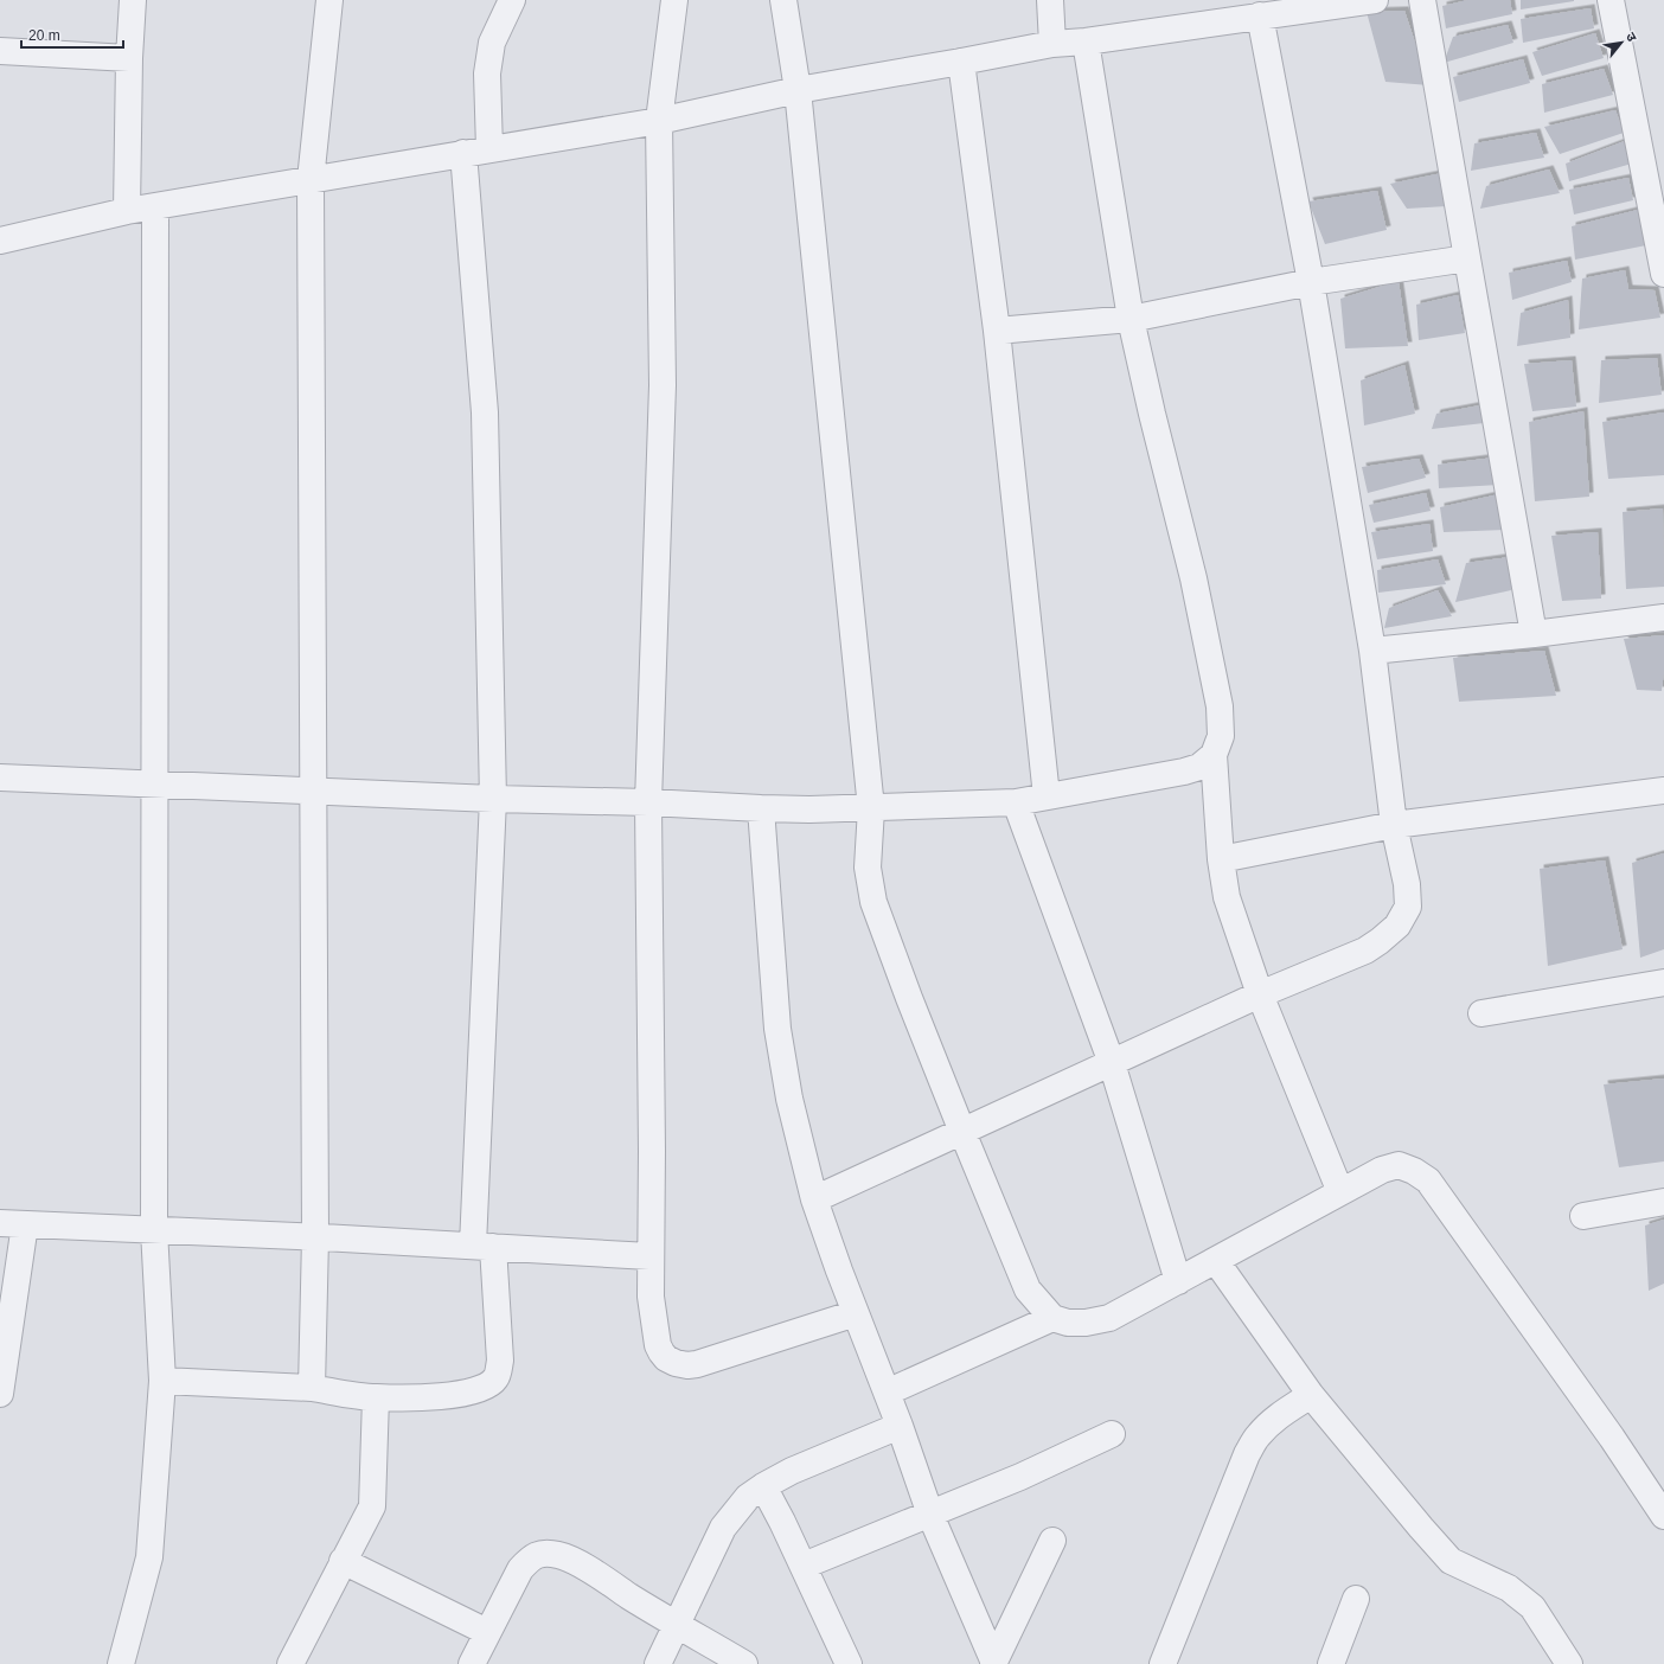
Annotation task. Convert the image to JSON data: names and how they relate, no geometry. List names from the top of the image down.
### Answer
{
  "scale_bar": "20 m",
  "north": "top right"
}
